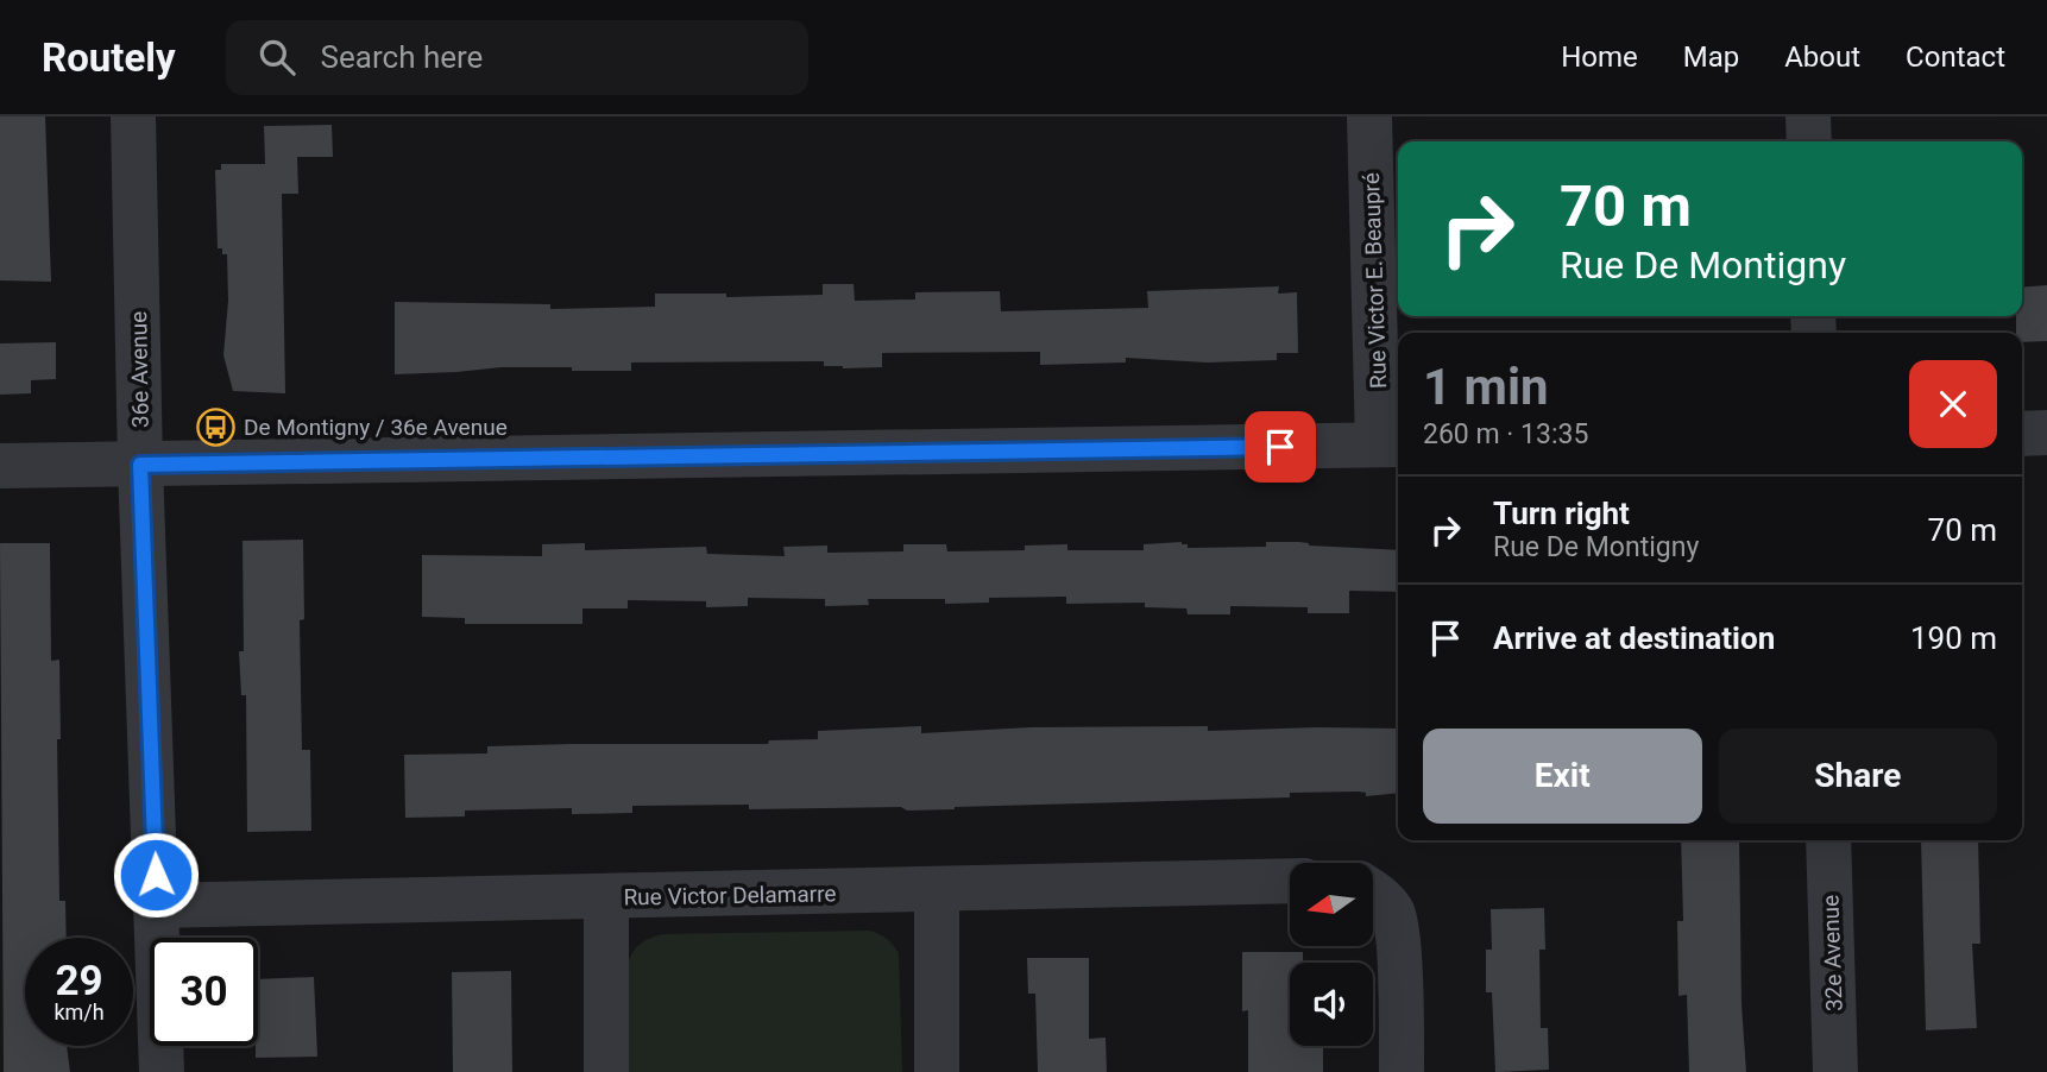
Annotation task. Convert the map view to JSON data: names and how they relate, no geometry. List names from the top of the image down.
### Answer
{
  "streets": {
    "street": [
      "Rue Victor E. Beaupré",
      "36e Avenue",
      "Rue Victor Delamarre",
      "32e Avenue"
    ]
  },
  "crossings": [
    ["36e Avenue", "Rue Victor Delamarre"]
  ],
  "places": {
    "bus stop": ["De Montigny / 36e Avenue"]
  },
  "north": "left",
  "page": {
    "header": "Routely",
    "search": "Search here",
    "nav": [
      "Home",
      "Map",
      "About",
      "Contact"
    ],
    "turn": ["70 m", "Rue De Montigny"],
    "heading": ["1 min", "260 m · 13:35"],
    "list": [
      {
        "name": "Turn right",
        "note": "Rue De Montigny",
        "value": "70 m"
      },
      {
        "name": "Arrive at destination",
        "value": "190 m"
      }
    ],
    "buttons": ["Exit", "Share"],
    "speed": "29 km/h",
    "limit": "30"
  }
}
